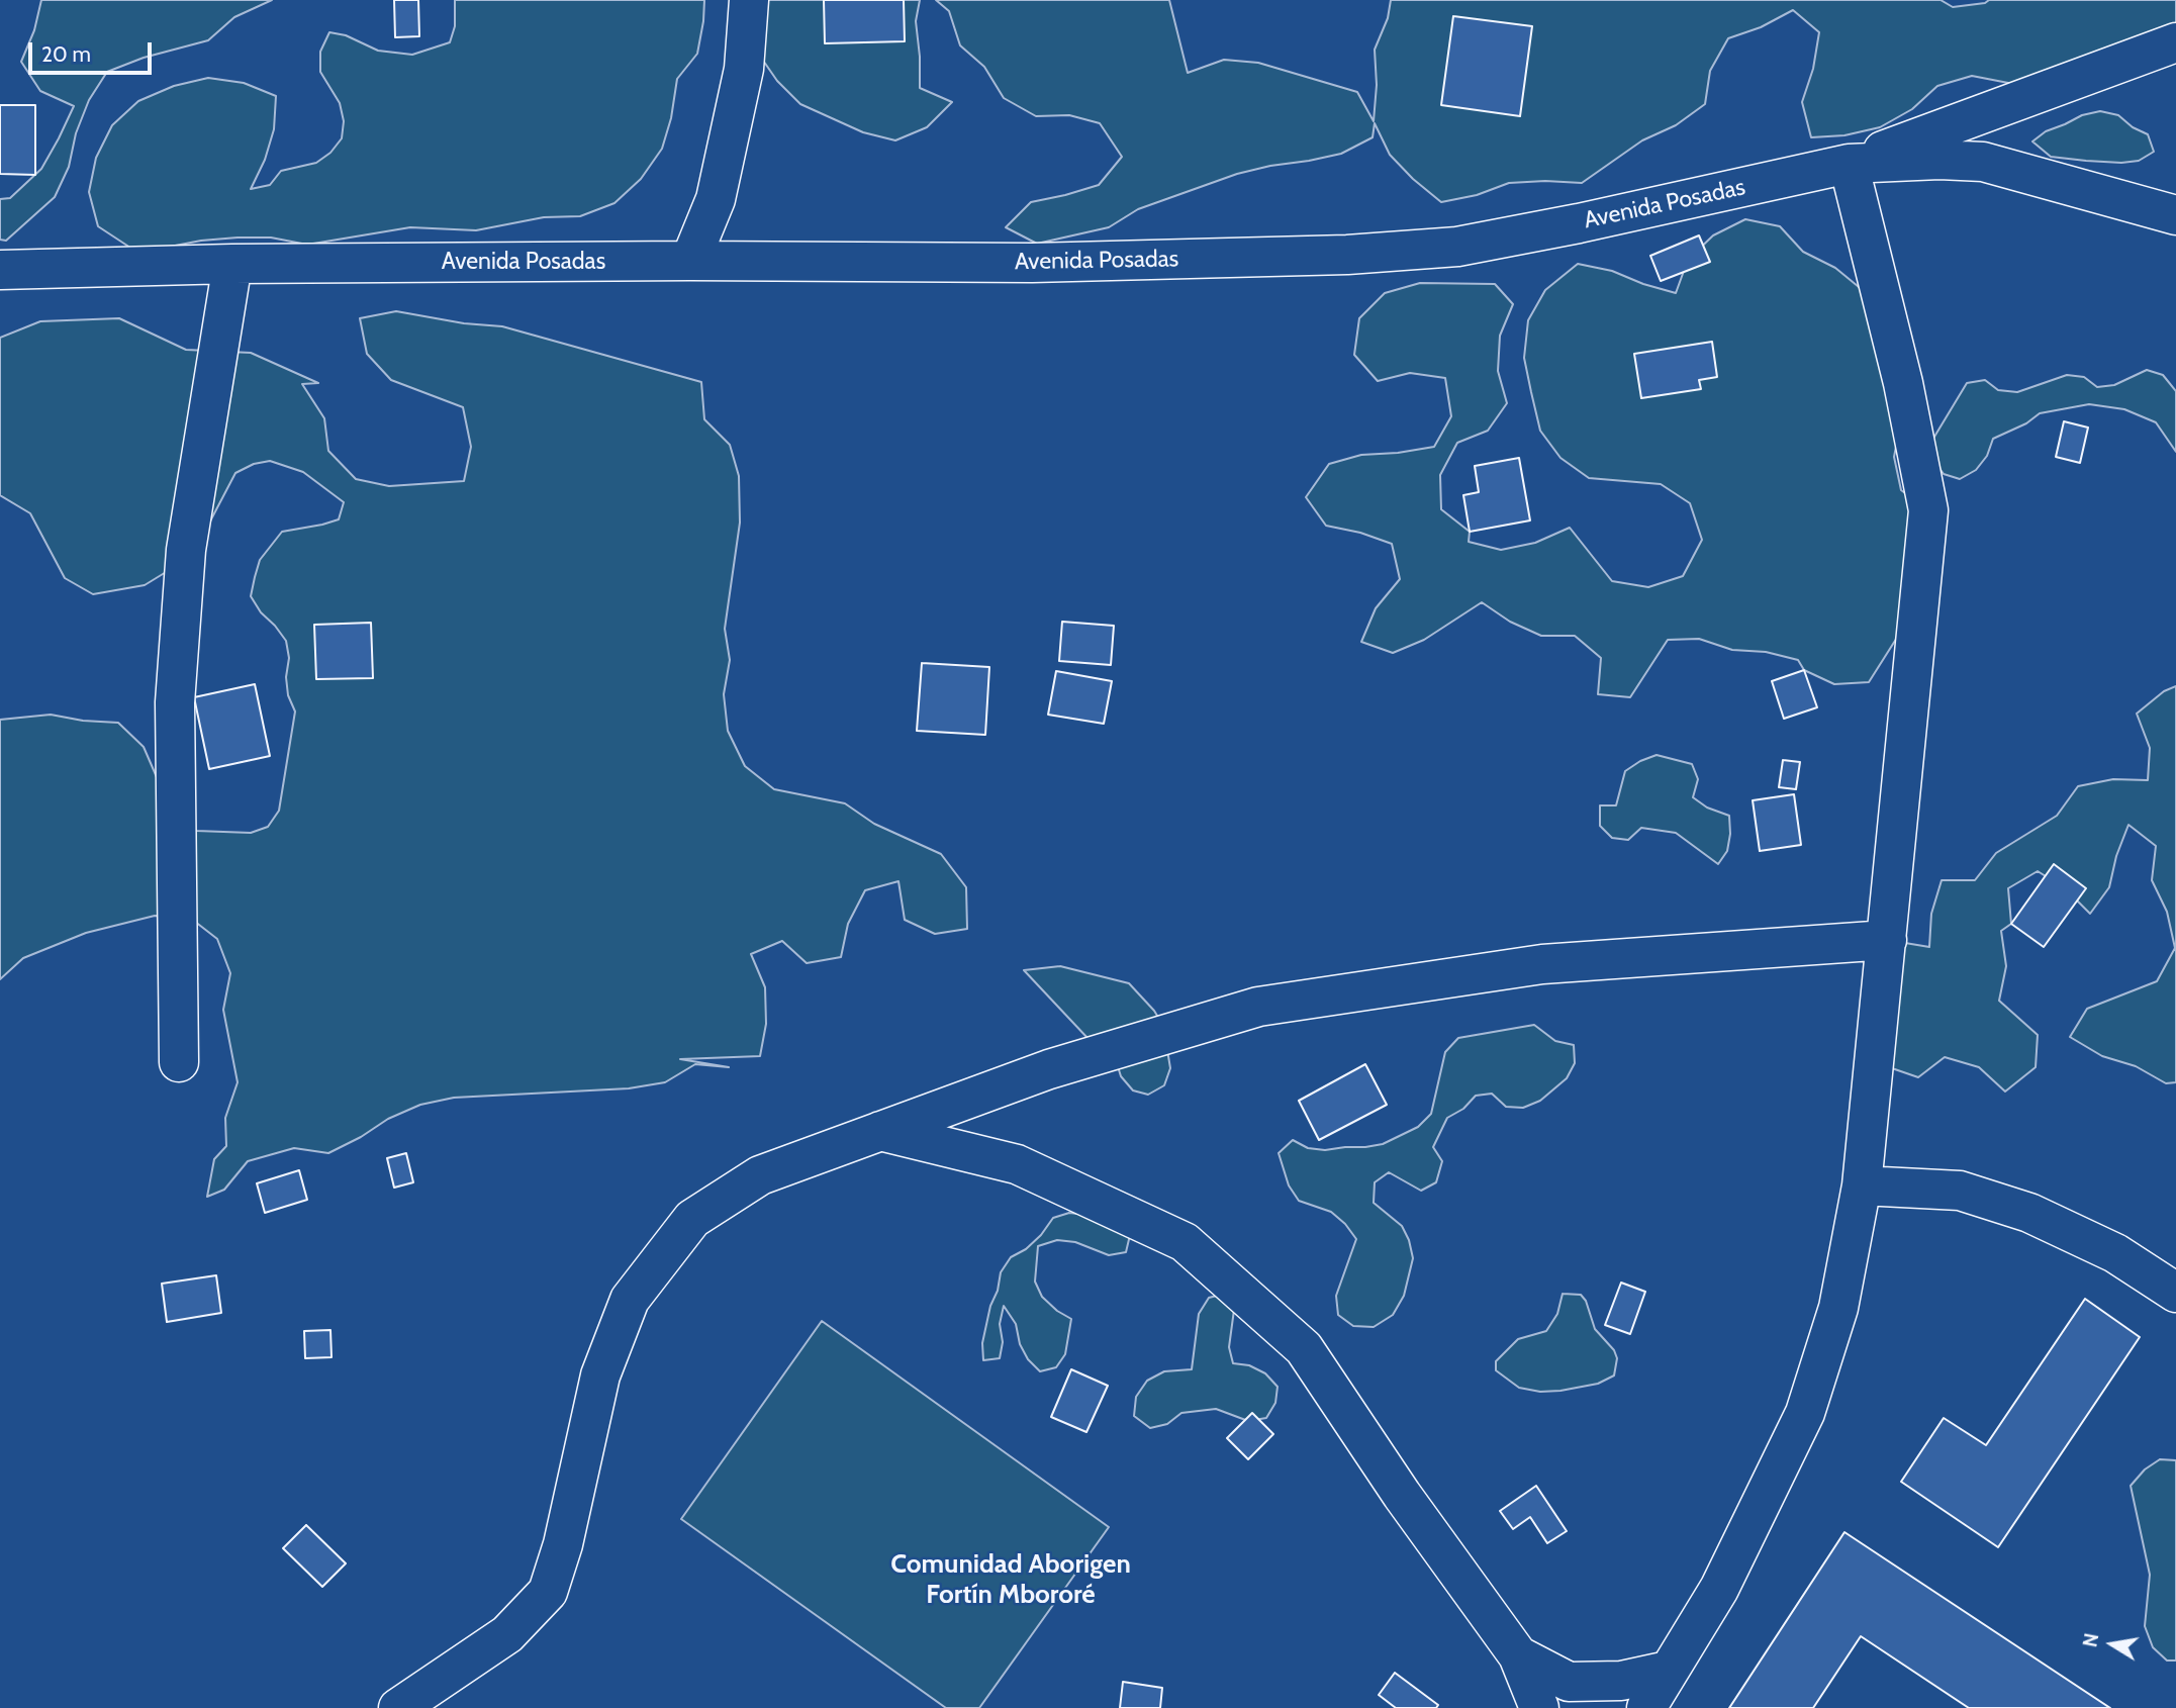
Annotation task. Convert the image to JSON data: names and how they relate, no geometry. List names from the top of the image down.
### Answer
{
  "streets": {
    "street": ["Avenida Posadas"]
  },
  "districts": ["Comunidad Aborigen Fortín Mbororé"],
  "scale_bar": "20 m",
  "north": "left"
}
